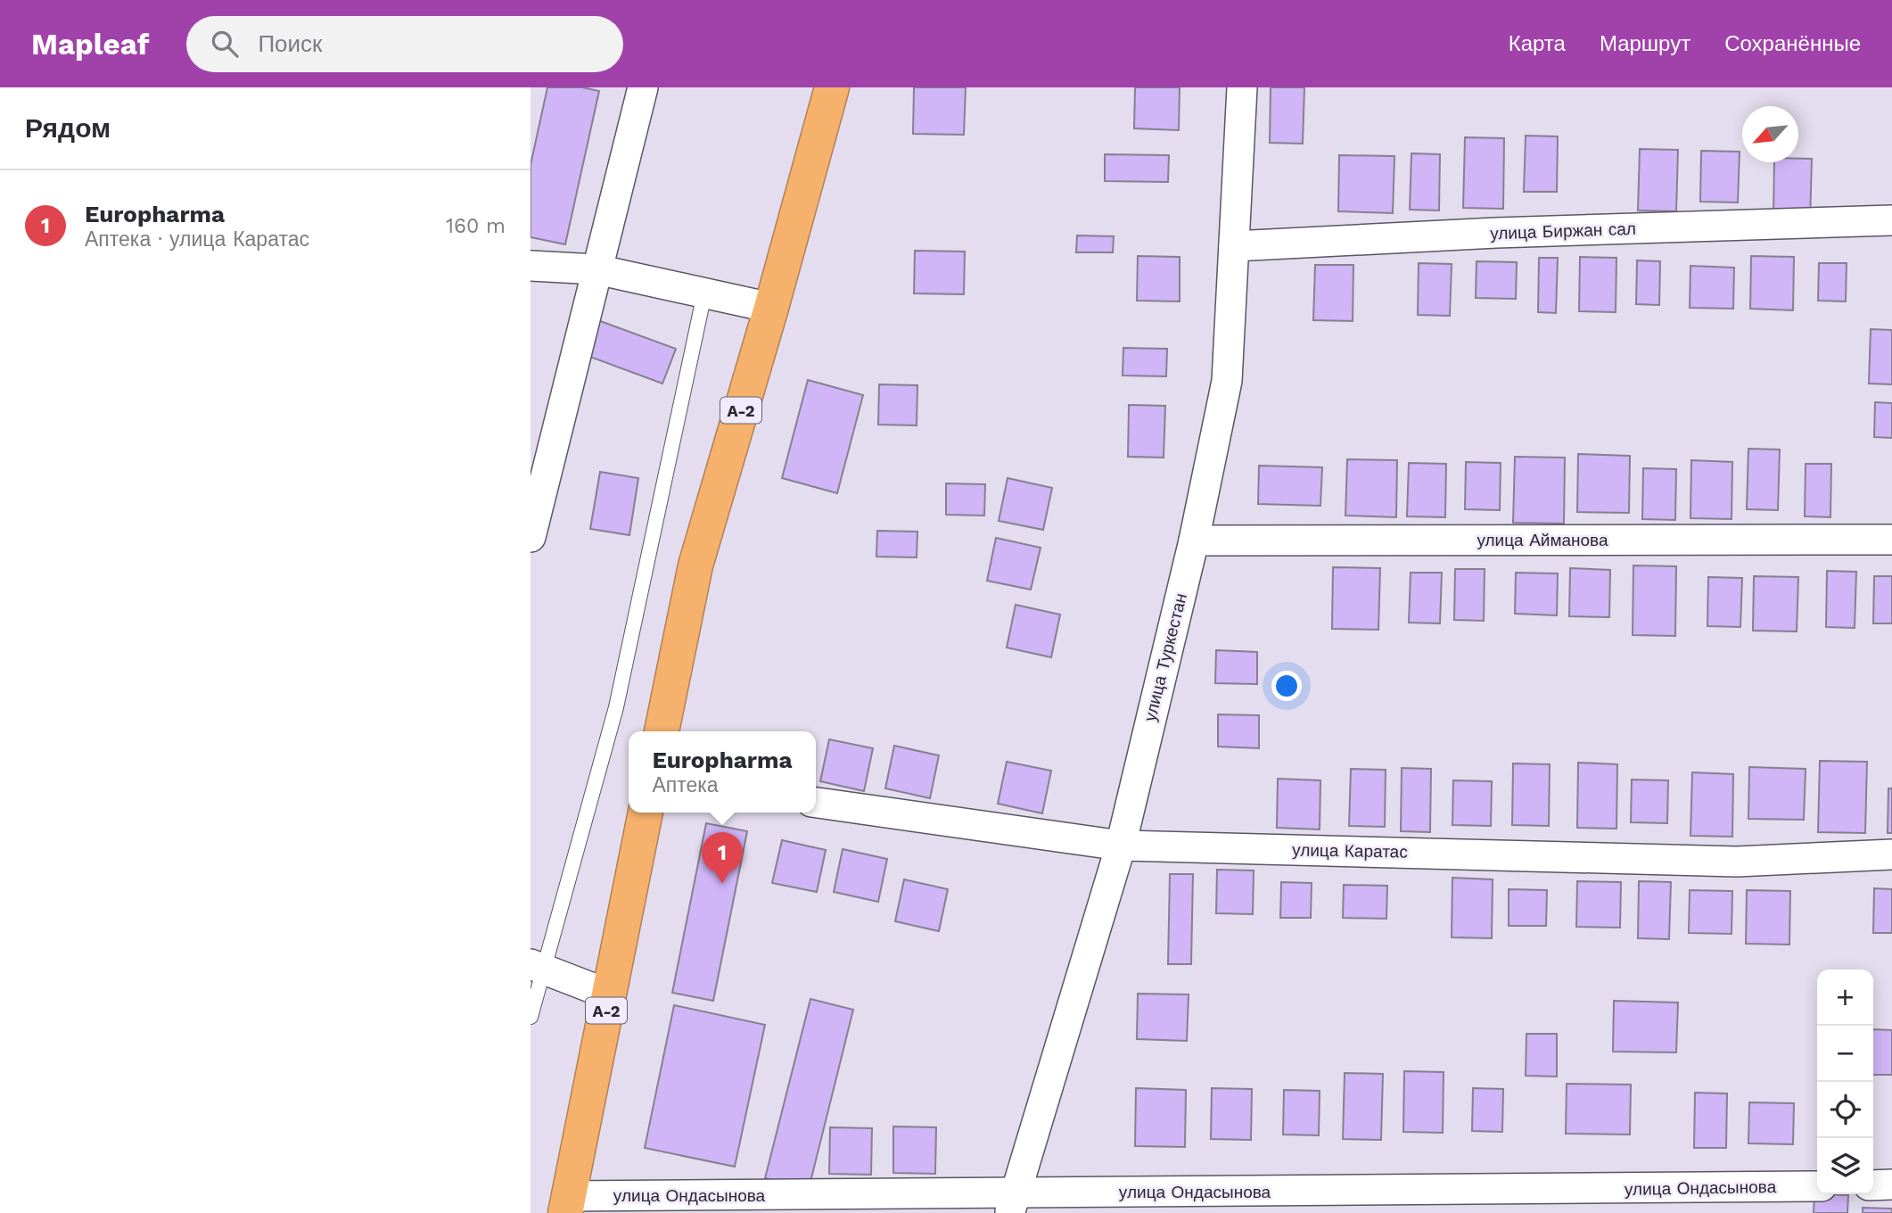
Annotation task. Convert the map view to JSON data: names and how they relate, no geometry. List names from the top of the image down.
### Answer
{
  "streets": {
    "highway": ["A-2"],
    "street": [
      "улица Биржан сал",
      "улица Айманова",
      "улица Туркестан",
      "улица Каратас",
      "улица Ондасынова"
    ]
  },
  "crossings": [
    ["улица Биржан сал", "улица Туркестан"],
    ["A-2", "улица Ондасынова"],
    ["улица Айманова", "улица Туркестан"],
    ["улица Туркестан", "улица Каратас"],
    ["улица Туркестан", "улица Ондасынова"]
  ],
  "north": "bottom left",
  "page": {
    "header": "Mapleaf",
    "search": "Поиск",
    "nav": ["Карта", "Маршрут", "Сохранённые"],
    "heading": "Рядом",
    "list": [
      {
        "mark": "1",
        "name": "Europharma",
        "note": "Аптека · улица Каратас",
        "value": "160 m"
      }
    ],
    "popup": ["Europharma", "Аптека"],
    "pins": "1",
    "map_buttons": ["+", "−"]
  }
}
